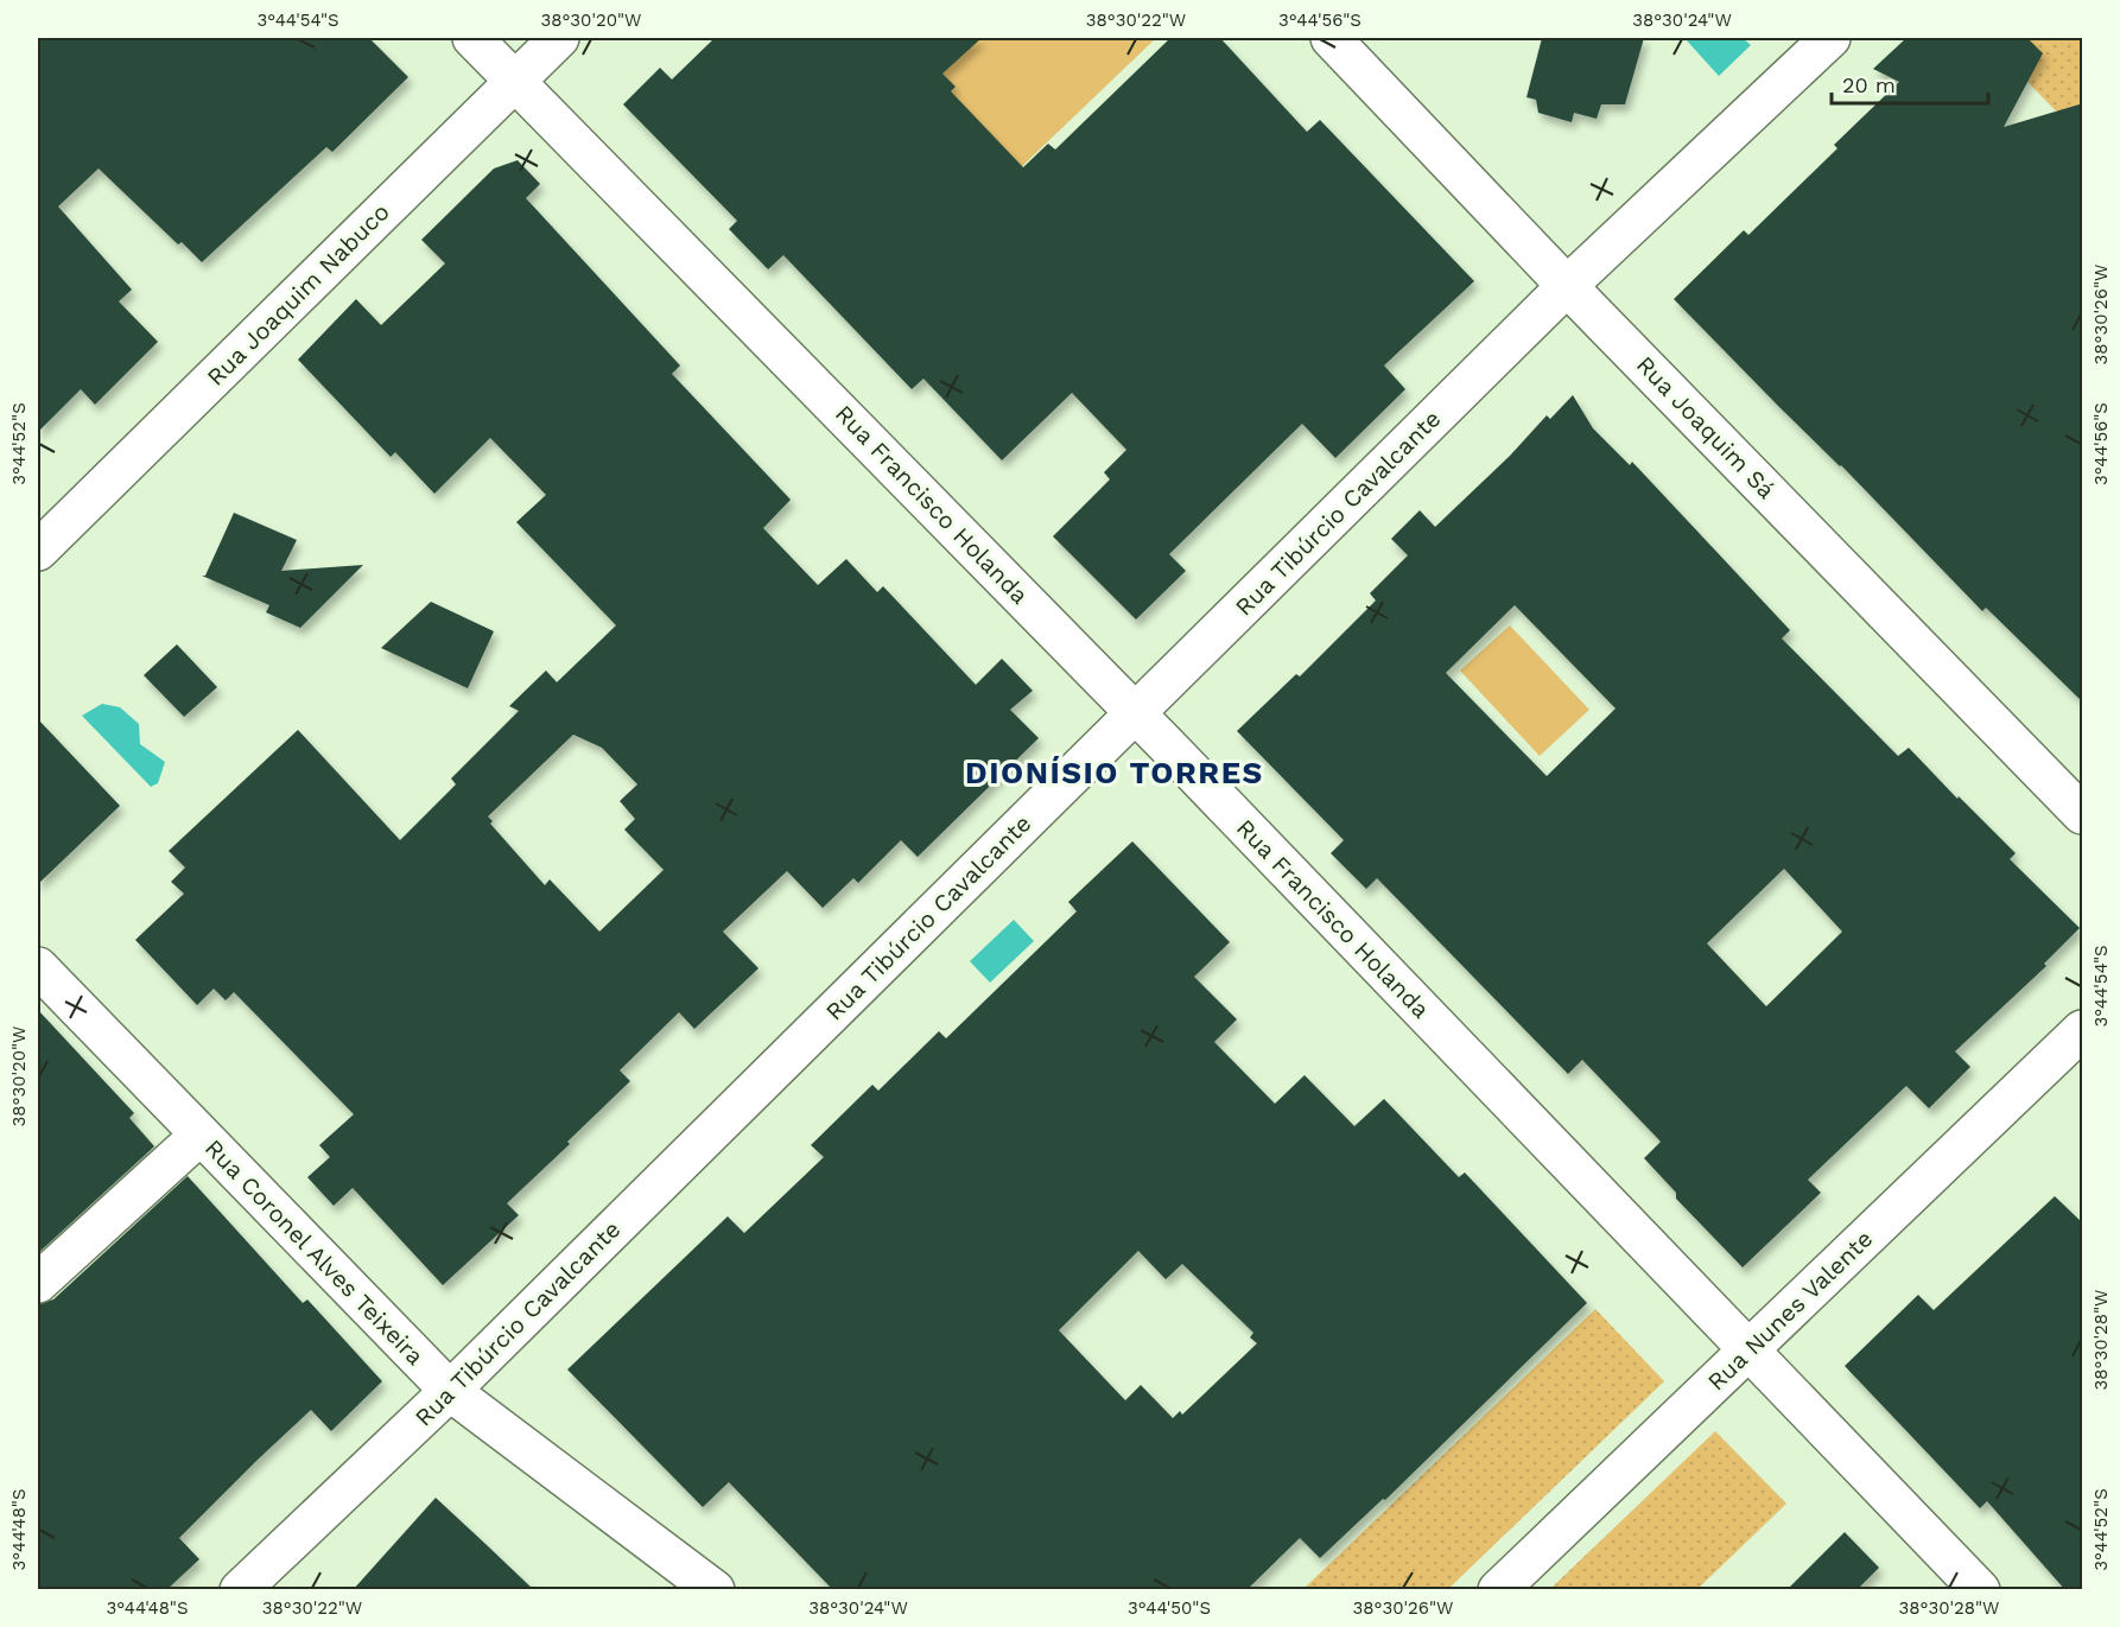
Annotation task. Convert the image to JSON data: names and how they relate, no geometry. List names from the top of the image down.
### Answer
{
  "streets": {
    "street": [
      "Rua Joaquim Nabuco",
      "Rua Joaquim Sá",
      "Rua Francisco Holanda",
      "Rua Tibúrcio Cavalcante",
      "Rua Coronel Alves Teixeira",
      "Rua Nunes Valente"
    ]
  },
  "crossings": [
    ["Rua Joaquim Nabuco", "Rua Francisco Holanda"],
    ["Rua Joaquim Sá", "Rua Tibúrcio Cavalcante"],
    ["Rua Francisco Holanda", "Rua Tibúrcio Cavalcante"],
    ["Rua Francisco Holanda", "Rua Nunes Valente"],
    ["Rua Tibúrcio Cavalcante", "Rua Coronel Alves Teixeira"]
  ],
  "districts": ["DIONÍSIO TORRES"],
  "scale_bar": "20 m",
  "coordinates": [
    "3°44'54\"S",
    "38°30'20\"W",
    "38°30'22\"W",
    "3°44'56\"S",
    "38°30'24\"W",
    "38°30'26\"W",
    "3°44'52\"S",
    "38°30'28\"W",
    "3°44'48\"S",
    "3°44'50\"S"
  ]
}
